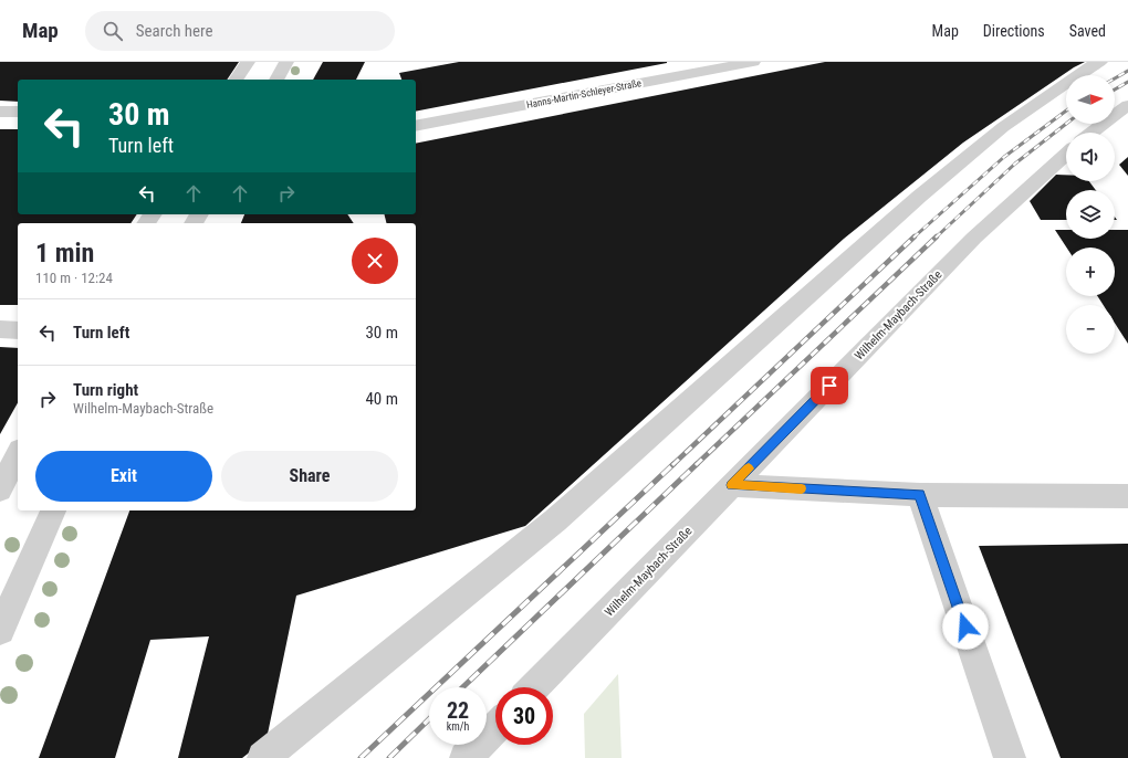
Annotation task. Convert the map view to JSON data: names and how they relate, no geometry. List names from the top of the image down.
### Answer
{
  "streets": {
    "street": ["Hanns-Martin-Schleyer-Straße", "Wilhelm-Maybach-Straße"]
  },
  "north": "right",
  "page": {
    "header": "Map",
    "search": "Search here",
    "nav": ["Map", "Directions", "Saved"],
    "map_buttons": ["+", "−"],
    "turn": ["30 m", "Turn left"],
    "heading": ["1 min", "110 m · 12:24"],
    "list": [
      {
        "name": "Turn left",
        "value": "30 m"
      },
      {
        "name": "Turn right",
        "note": "Wilhelm-Maybach-Straße",
        "value": "40 m"
      }
    ],
    "buttons": ["Exit", "Share"],
    "speed": "22 km/h",
    "limit": "30"
  }
}
